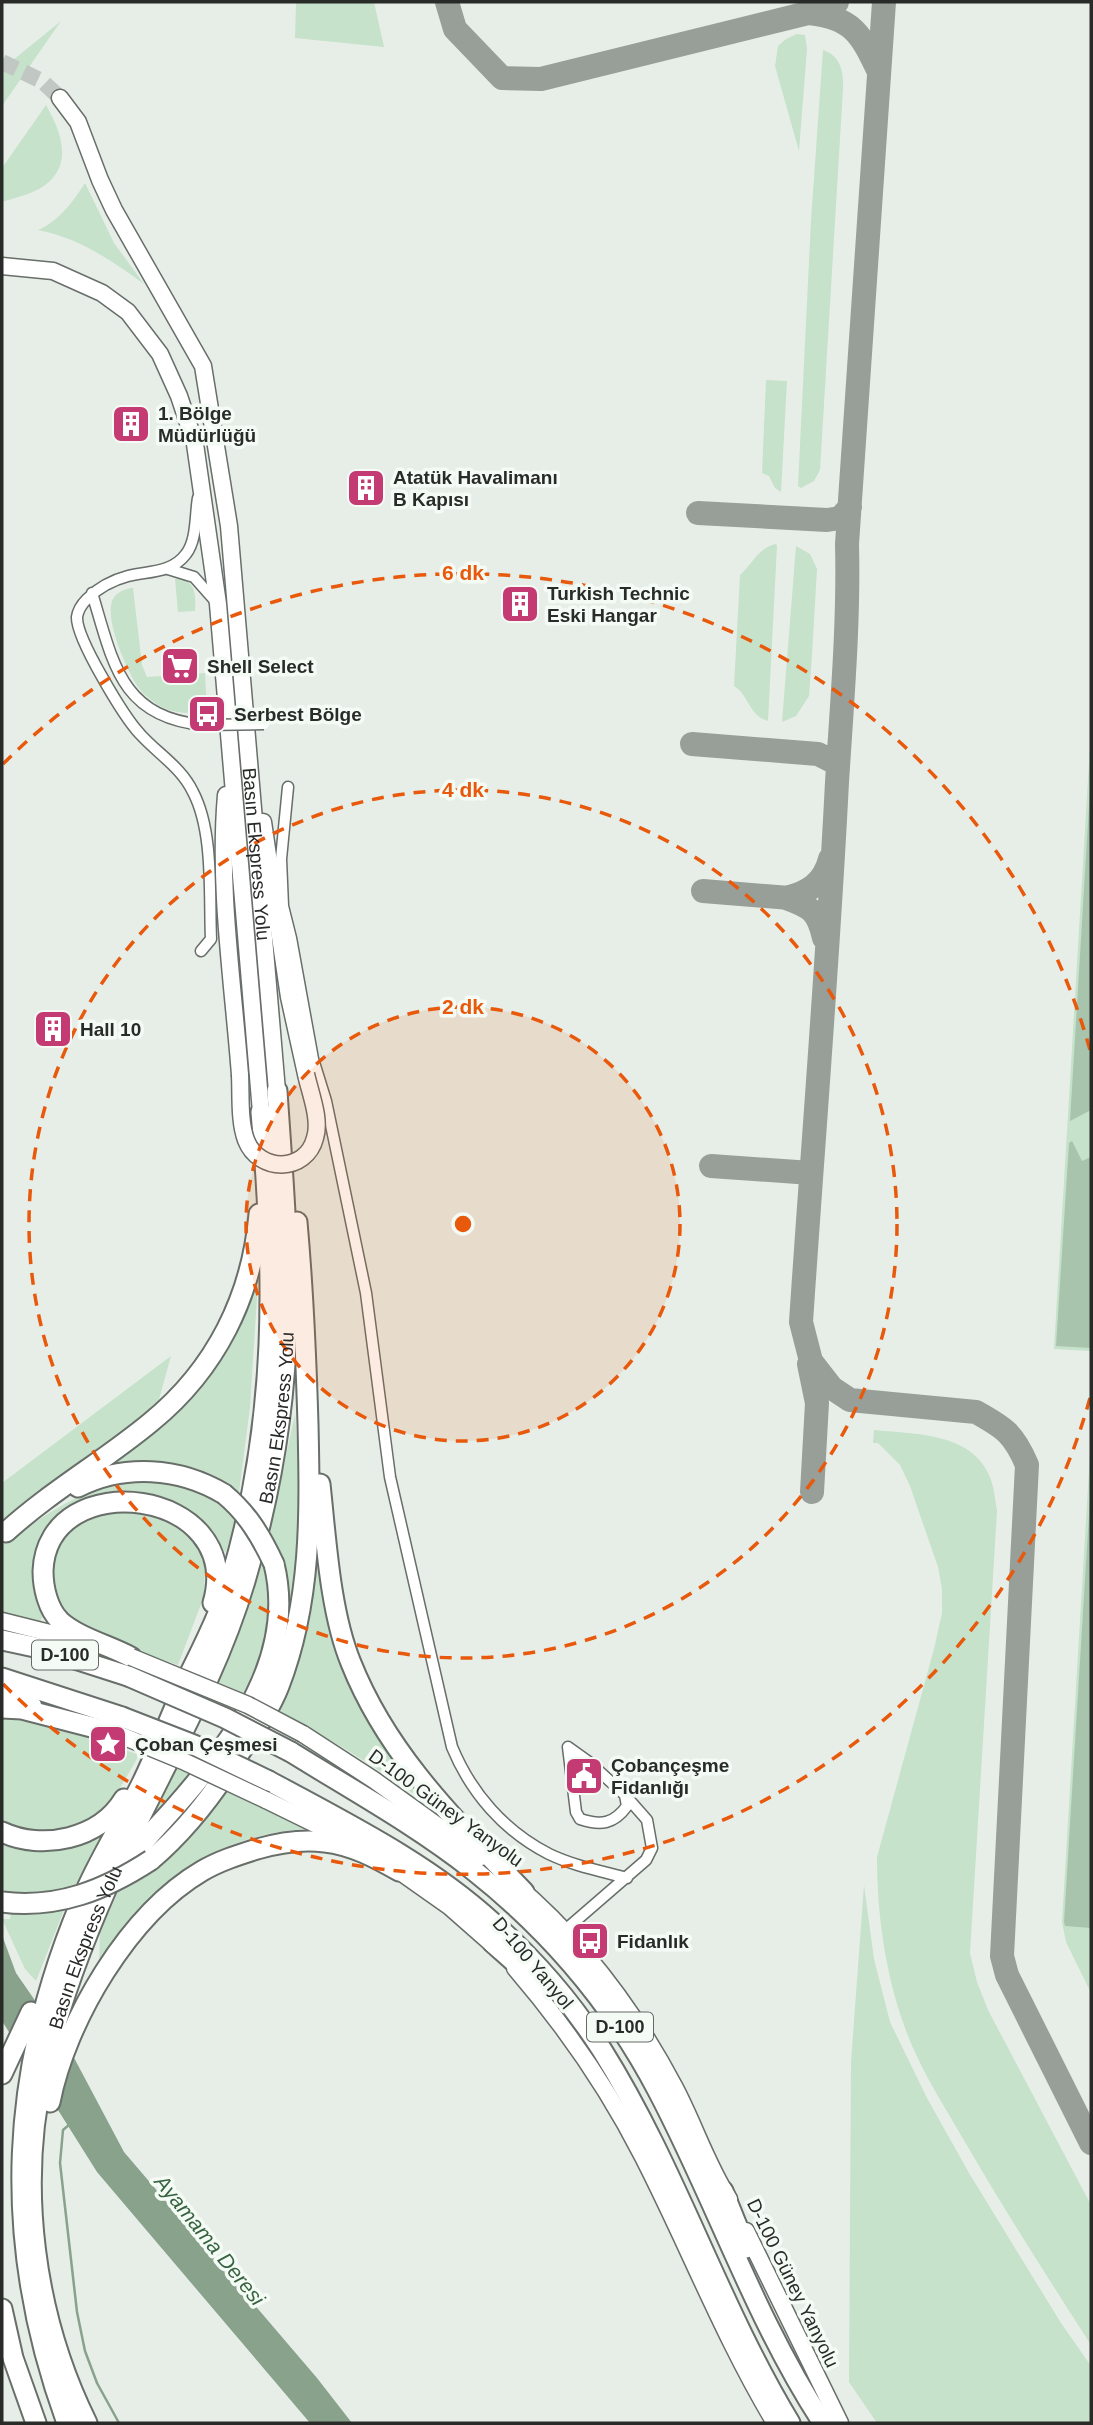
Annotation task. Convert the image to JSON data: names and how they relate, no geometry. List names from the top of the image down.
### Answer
{
  "streets": {
    "highway": ["Basın Ekspress Yolu", "D-100"],
    "main road": ["D-100 Güney Yanyolu", "D-100 Yanyol"]
  },
  "crossings": [
    ["D-100", "D-100 Güney Yanyolu"],
    ["D-100", "D-100 Yanyol"]
  ],
  "water": ["Ayamama Deresi"],
  "places": {
    "building": [
      "1. Bölge Müdürlüğü",
      "Atatük Havalimanı B Kapısı",
      "Turkish Technic Eski Hangar",
      "Hall 10"
    ],
    "supermarket": ["Shell Select"],
    "bus stop": ["Serbest Bölge", "Fidanlık"],
    "place": ["Çoban Çeşmesi"],
    "public building": ["Çobançeşme Fidanlığı"]
  },
  "rings": ["6 dk", "4 dk", "2 dk"]
}
